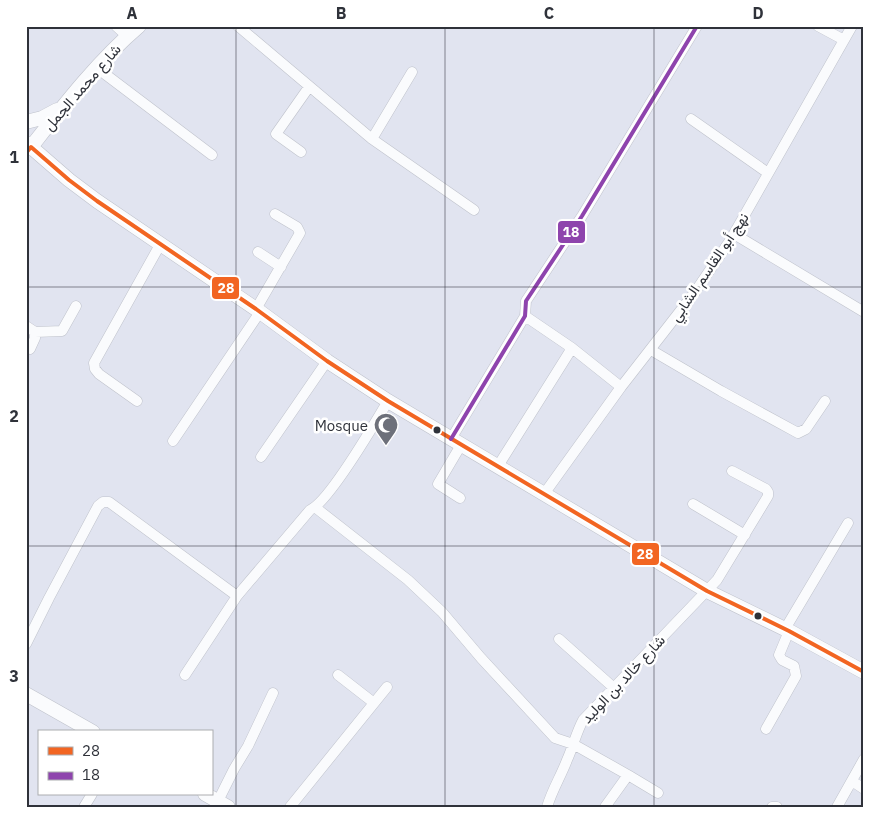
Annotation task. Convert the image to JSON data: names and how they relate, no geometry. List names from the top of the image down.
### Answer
{
  "streets": {
    "street": ["شارع محمد الجمل", "نهج أبو القاسم الشابي", "شارع خالد بن الوليد"]
  },
  "places": {
    "mosque": ["Mosque"]
  },
  "lines": ["transit line 18", "transit line 28"],
  "legend": ["28", "18"],
  "grid": {
    "columns": [
      "A",
      "B",
      "C",
      "D"
    ],
    "rows": ["1", "2", "3"]
  }
}
